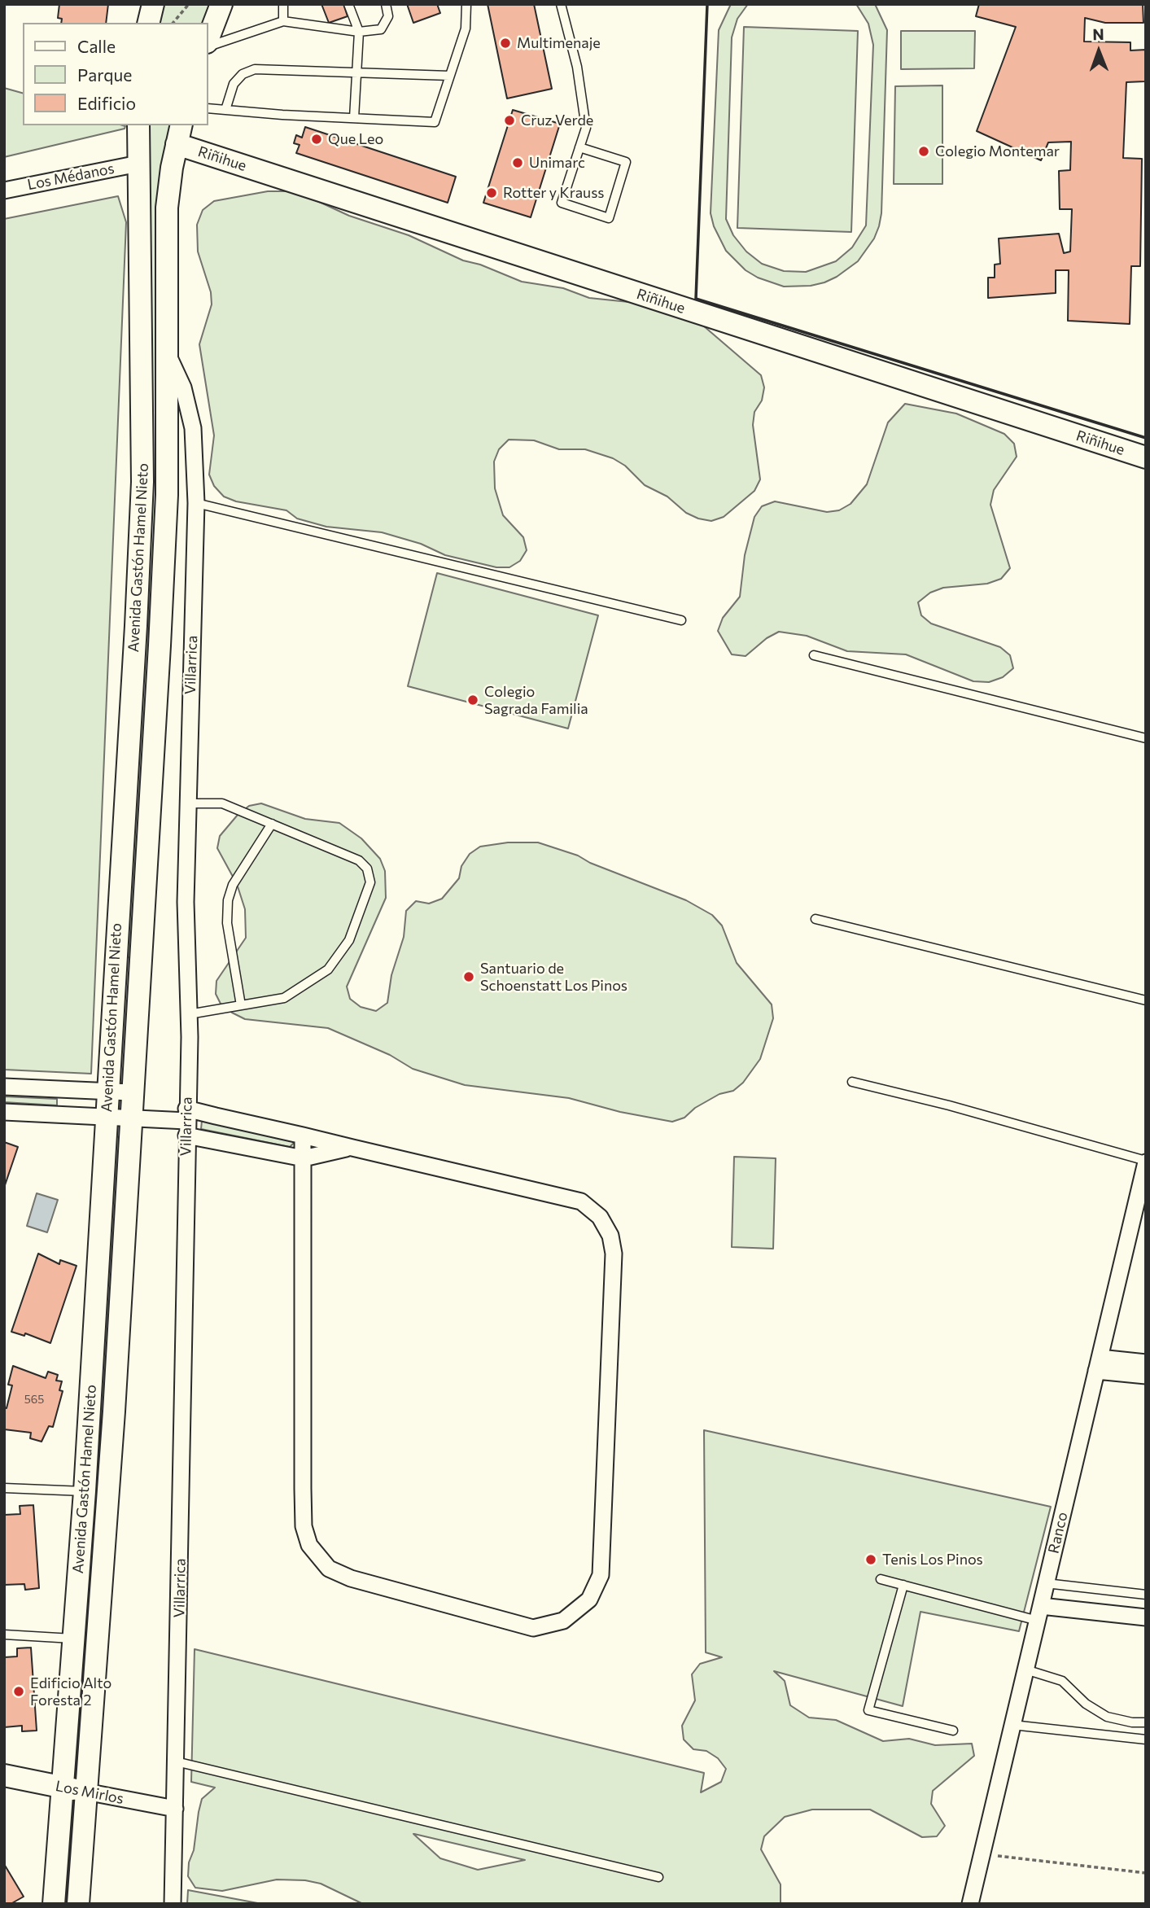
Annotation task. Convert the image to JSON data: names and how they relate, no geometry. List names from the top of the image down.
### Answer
{
  "streets": {
    "main road": ["Riñihue", "Avenida Gastón Hamel Nieto", "Los Mirlos"],
    "street": ["Los Médanos", "Villarrica", "Ranco"]
  },
  "crossings": [
    ["Riñihue", "Avenida Gastón Hamel Nieto"],
    ["Los Médanos", "Avenida Gastón Hamel Nieto"],
    ["Avenida Gastón Hamel Nieto", "Villarrica"],
    ["Avenida Gastón Hamel Nieto", "Los Mirlos"],
    ["Villarrica", "Los Mirlos"]
  ],
  "places": [
    "Multimenaje",
    "Cruz Verde",
    "Que Leo",
    "Colegio Montemar",
    "Unimarc",
    "Rotter y Krauss",
    "Colegio Sagrada Familia",
    "Santuario de Schoenstatt Los Pinos",
    "Tenis Los Pinos",
    "Edificio Alto Foresta 2"
  ],
  "house_numbers": ["565"],
  "legend": ["Calle", "Parque", "Edificio"],
  "north": "top"
}
